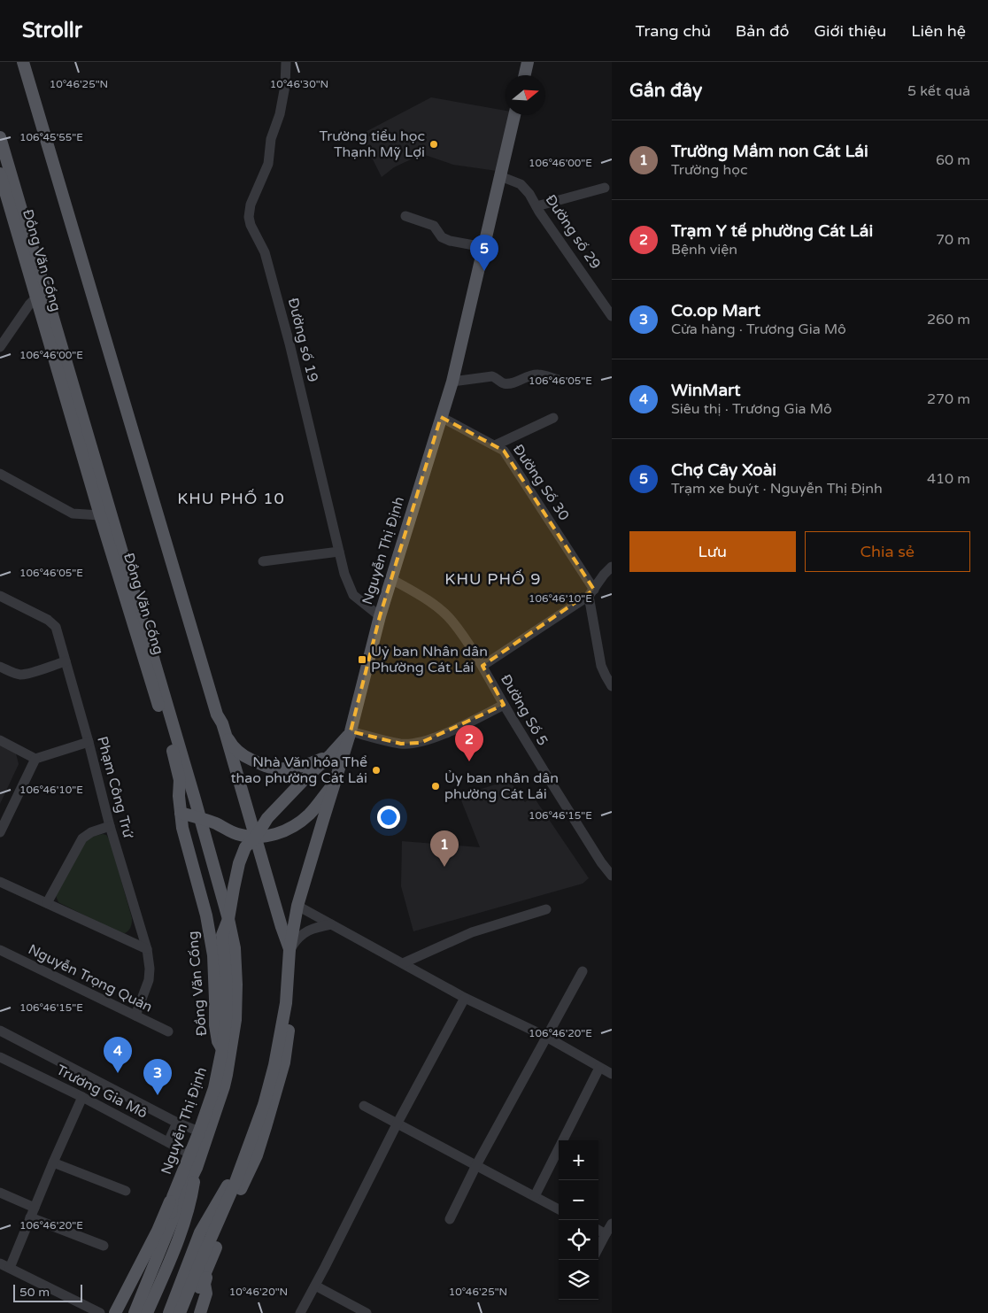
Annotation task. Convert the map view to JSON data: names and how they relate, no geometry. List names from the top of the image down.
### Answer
{
  "streets": {
    "main road": ["Đồng Văn Cống", "Nguyễn Thị Định"],
    "street": [
      "Đường số 29",
      "Đường số 19",
      "Đường Số 30",
      "Đường Số 5",
      "Phạm Công Trứ",
      "Nguyễn Trọng Quản",
      "Trương Gia Mô"
    ]
  },
  "crossings": [
    ["Đường số 29", "Nguyễn Thị Định"],
    ["Đồng Văn Cống", "Nguyễn Thị Định"],
    ["Đường số 19", "Nguyễn Thị Định"],
    ["Đường Số 30", "Nguyễn Thị Định"],
    ["Nguyễn Thị Định", "Đường Số 5"],
    ["Nguyễn Thị Định", "Trương Gia Mô"],
    ["Phạm Công Trứ", "Nguyễn Trọng Quản"]
  ],
  "districts": ["KHU PHỐ 10", "KHU PHỐ 9"],
  "places": {
    "other": ["Trường tiểu học Thạnh Mỹ Lợi", "Nhà Văn hóa Thể thao phường Cát Lái", "Ủy ban nhân dân phường Cát Lái"],
    "transit": ["Uỷ ban Nhân dân Phường Cát Lái"]
  },
  "scale_bar": "50 m",
  "north": "right",
  "page": {
    "header": "Strollr",
    "nav": [
      "Trang chủ",
      "Bản đồ",
      "Giới thiệu",
      "Liên hệ"
    ],
    "heading": ["Gần đây", "5 kết quả"],
    "list": [
      {
        "mark": "1",
        "name": "Trường Mầm non Cát Lái",
        "note": "Trường học",
        "value": "60 m"
      },
      {
        "mark": "2",
        "name": "Trạm Y tế phường Cát Lái",
        "note": "Bệnh viện",
        "value": "70 m"
      },
      {
        "mark": "3",
        "name": "Co.op Mart",
        "note": "Cửa hàng · Trương Gia Mô",
        "value": "260 m"
      },
      {
        "mark": "4",
        "name": "WinMart",
        "note": "Siêu thị · Trương Gia Mô",
        "value": "270 m"
      },
      {
        "mark": "5",
        "name": "Chợ Cây Xoài",
        "note": "Trạm xe buýt · Nguyễn Thị Định",
        "value": "410 m"
      }
    ],
    "pins": [
      "5",
      "2",
      "1",
      "4",
      "3"
    ],
    "buttons": ["Lưu", "Chia sẻ"],
    "map_buttons": ["+", "−"],
    "scale": "50 m"
  },
  "coordinates": [
    "10°46'25\"N",
    "10°46'30\"N",
    "106°45'55\"E",
    "106°46'00\"E",
    "106°46'05\"E",
    "106°46'10\"E",
    "106°46'15\"E",
    "106°46'20\"E",
    "10°46'20\"N"
  ]
}
